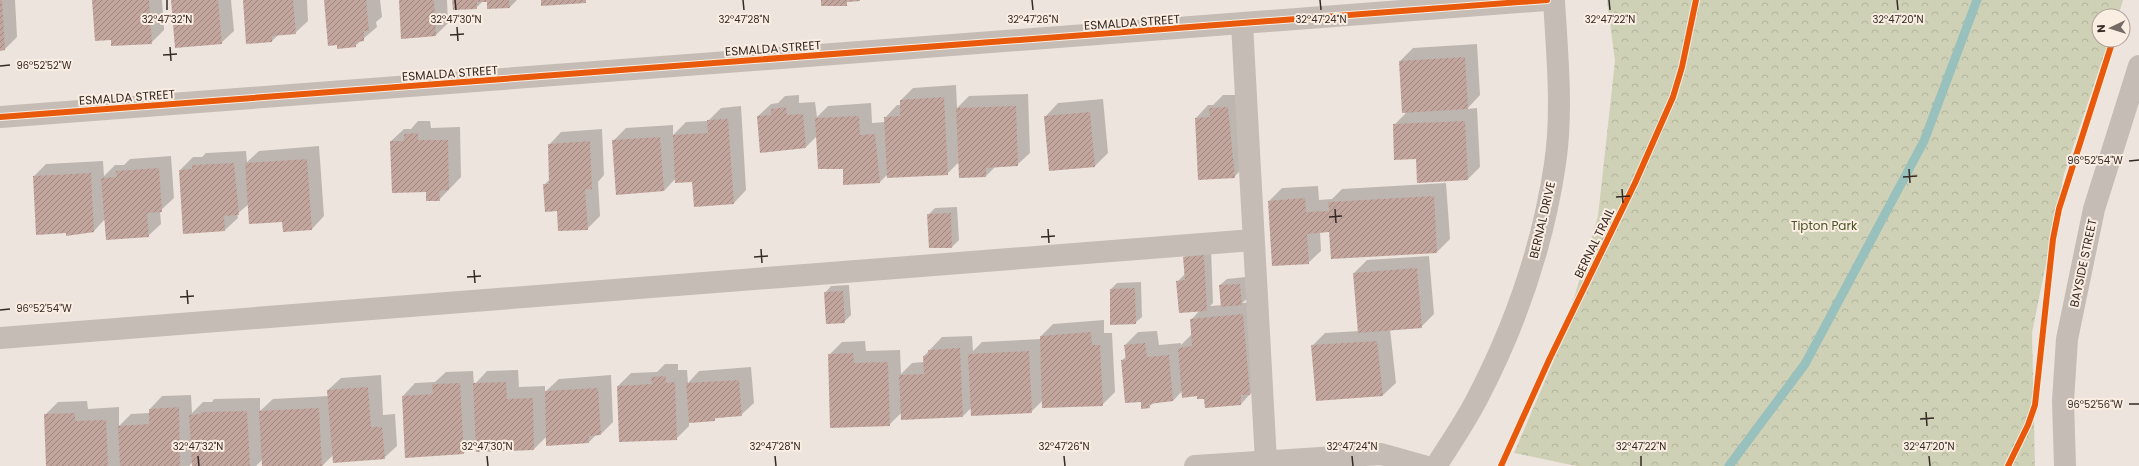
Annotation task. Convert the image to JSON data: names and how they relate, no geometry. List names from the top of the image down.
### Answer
{
  "streets": {
    "street": ["ESMALDA STREET", "BERNAL DRIVE", "BAYSIDE STREET"],
    "cycle path": ["BERNAL TRAIL"]
  },
  "parks": ["Tipton Park"],
  "north": "left",
  "coordinates": [
    "32°47'32\"N",
    "32°47'30\"N",
    "32°47'28\"N",
    "32°47'26\"N",
    "32°47'24\"N",
    "32°47'22\"N",
    "32°47'20\"N",
    "96°52'52\"W",
    "96°52'54\"W",
    "96°52'56\"W"
  ]
}
